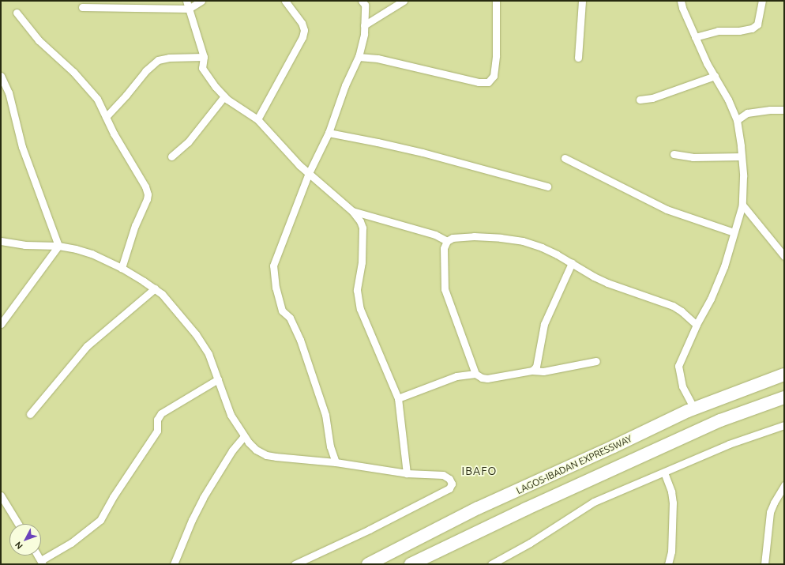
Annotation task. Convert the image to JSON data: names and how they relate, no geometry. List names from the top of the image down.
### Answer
{
  "streets": {
    "highway": ["LAGOS-IBADAN EXPRESSWAY"]
  },
  "districts": ["IBAFO"],
  "north": "bottom left"
}
